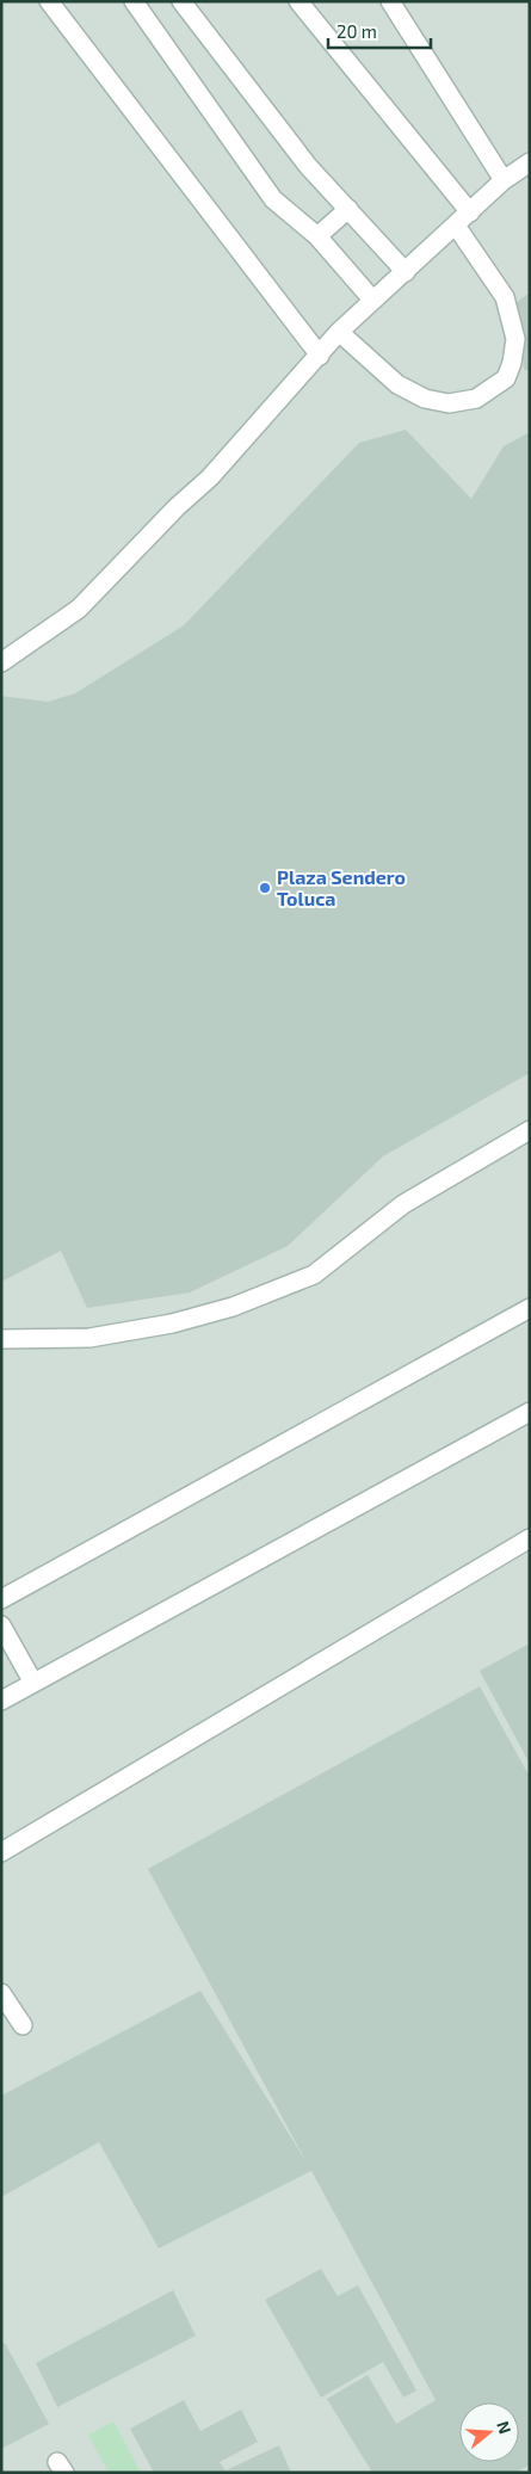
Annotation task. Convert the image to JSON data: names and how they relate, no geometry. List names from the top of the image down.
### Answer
{
  "places": ["Plaza Sendero Toluca"],
  "scale_bar": "20 m",
  "north": "right"
}
